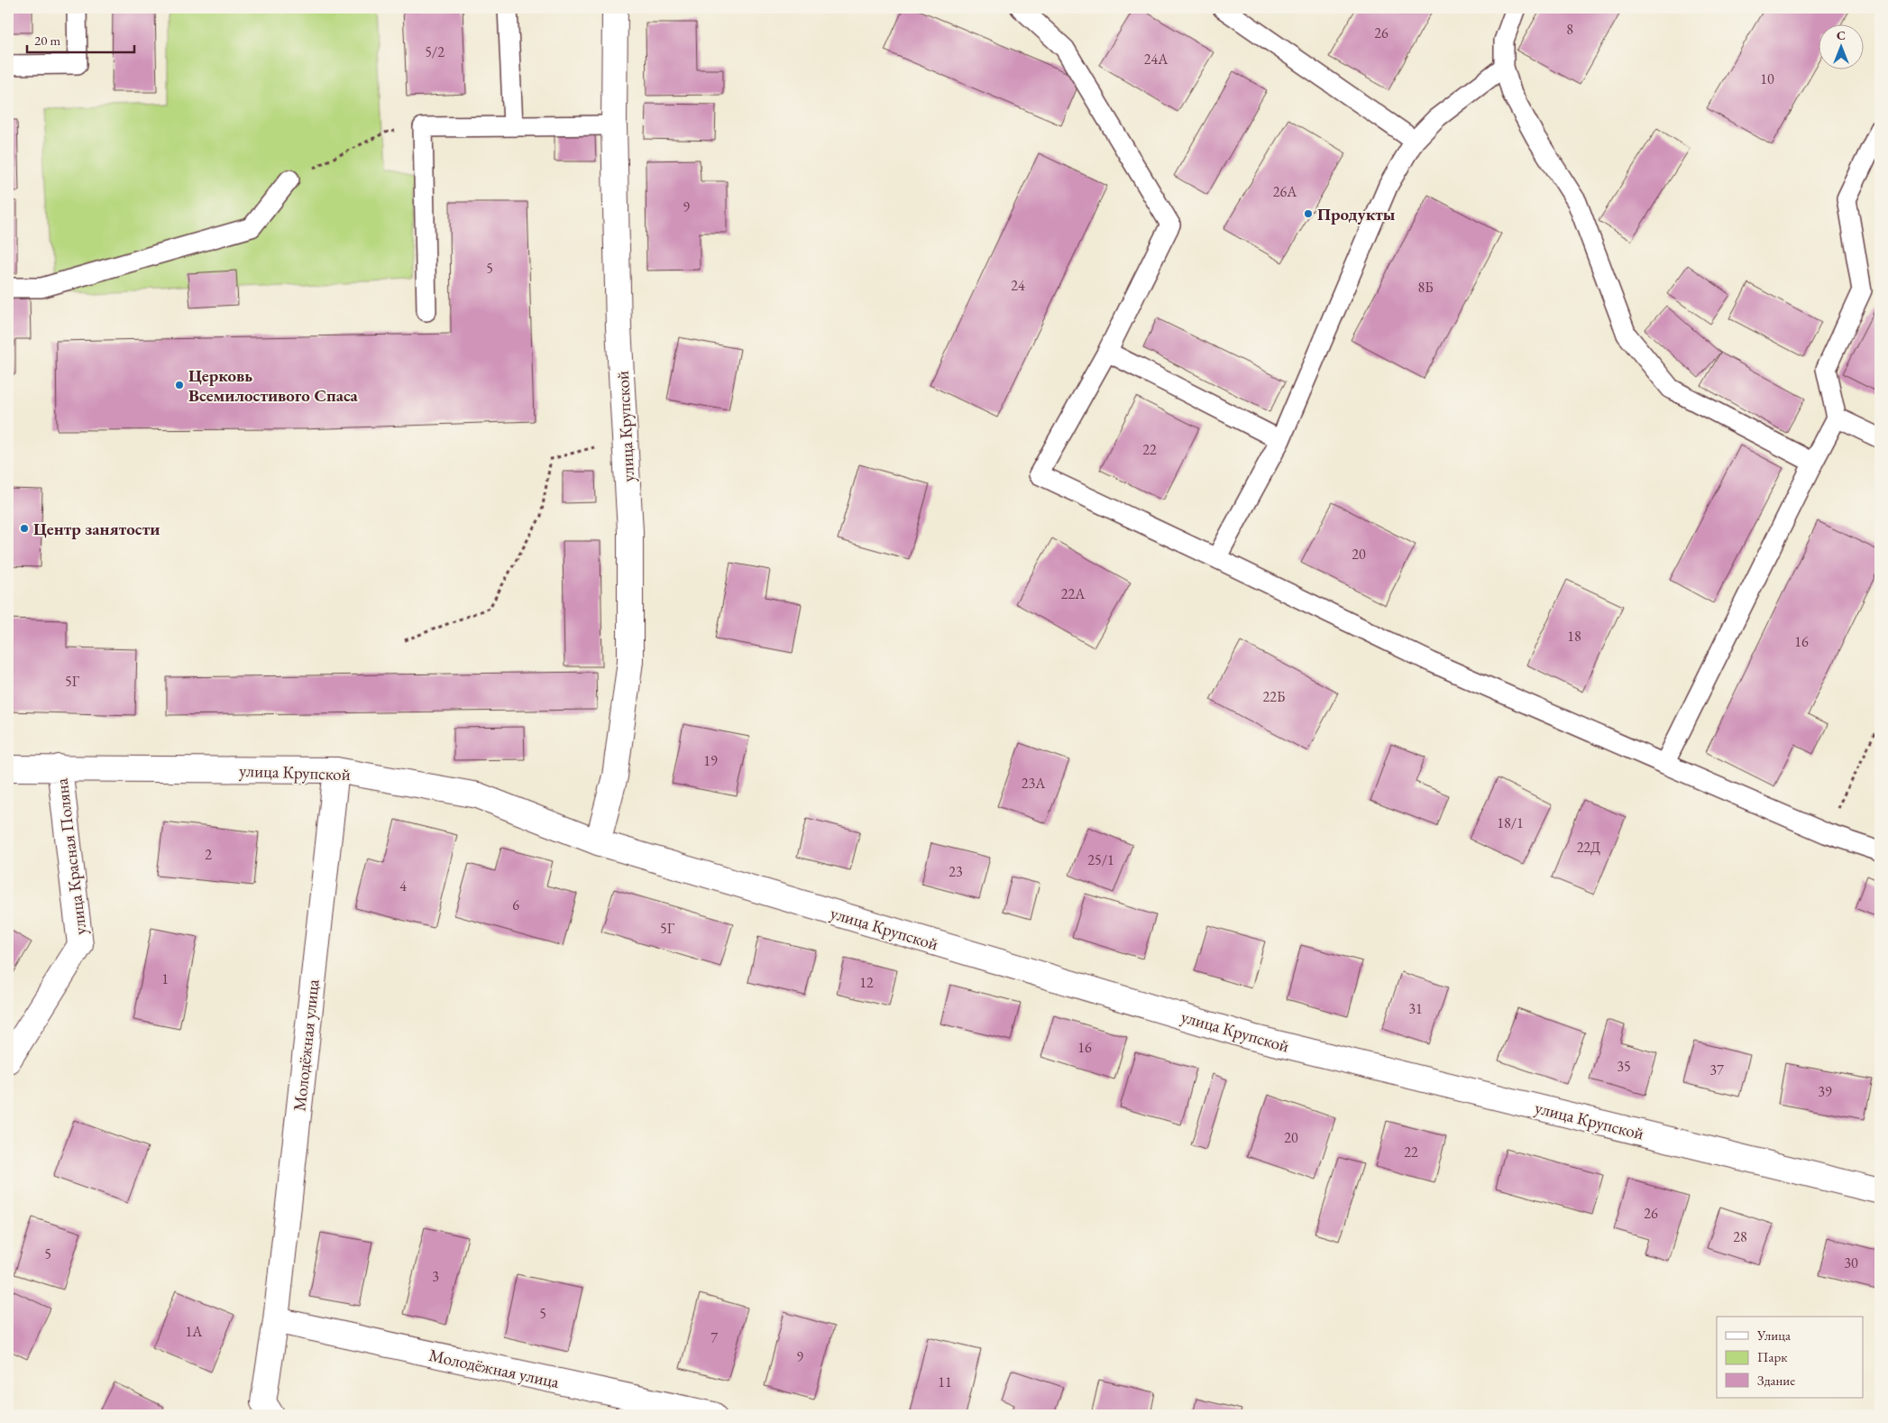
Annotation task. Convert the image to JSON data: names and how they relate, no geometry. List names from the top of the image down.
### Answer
{
  "streets": {
    "street": ["улица Крупской", "улица Красная Поляна", "Молодёжная улица"]
  },
  "crossings": [
    ["улица Крупской", "улица Красная Поляна"],
    ["улица Крупской", "Молодёжная улица"]
  ],
  "places": ["Продукты", "Церковь Всемилостивого Спаса", "Центр занятости"],
  "house_numbers": [
    "8",
    "26",
    "5/2",
    "24А",
    "10",
    "26А",
    "9",
    "5",
    "24",
    "8Б",
    "22",
    "20",
    "22А",
    "18",
    "16",
    "5Г",
    "22Б",
    "19",
    "23А",
    "18/1",
    "22Д",
    "2",
    "25/1",
    "23",
    "4",
    "6",
    "5Г",
    "1",
    "12",
    "31",
    "16",
    "35",
    "37",
    "39",
    "20",
    "22",
    "26",
    "28",
    "5",
    "30",
    "3",
    "5",
    "1А",
    "7",
    "9",
    "11"
  ],
  "legend": ["Улица", "Парк", "Здание"],
  "scale_bar": "20 m",
  "north": "top"
}
